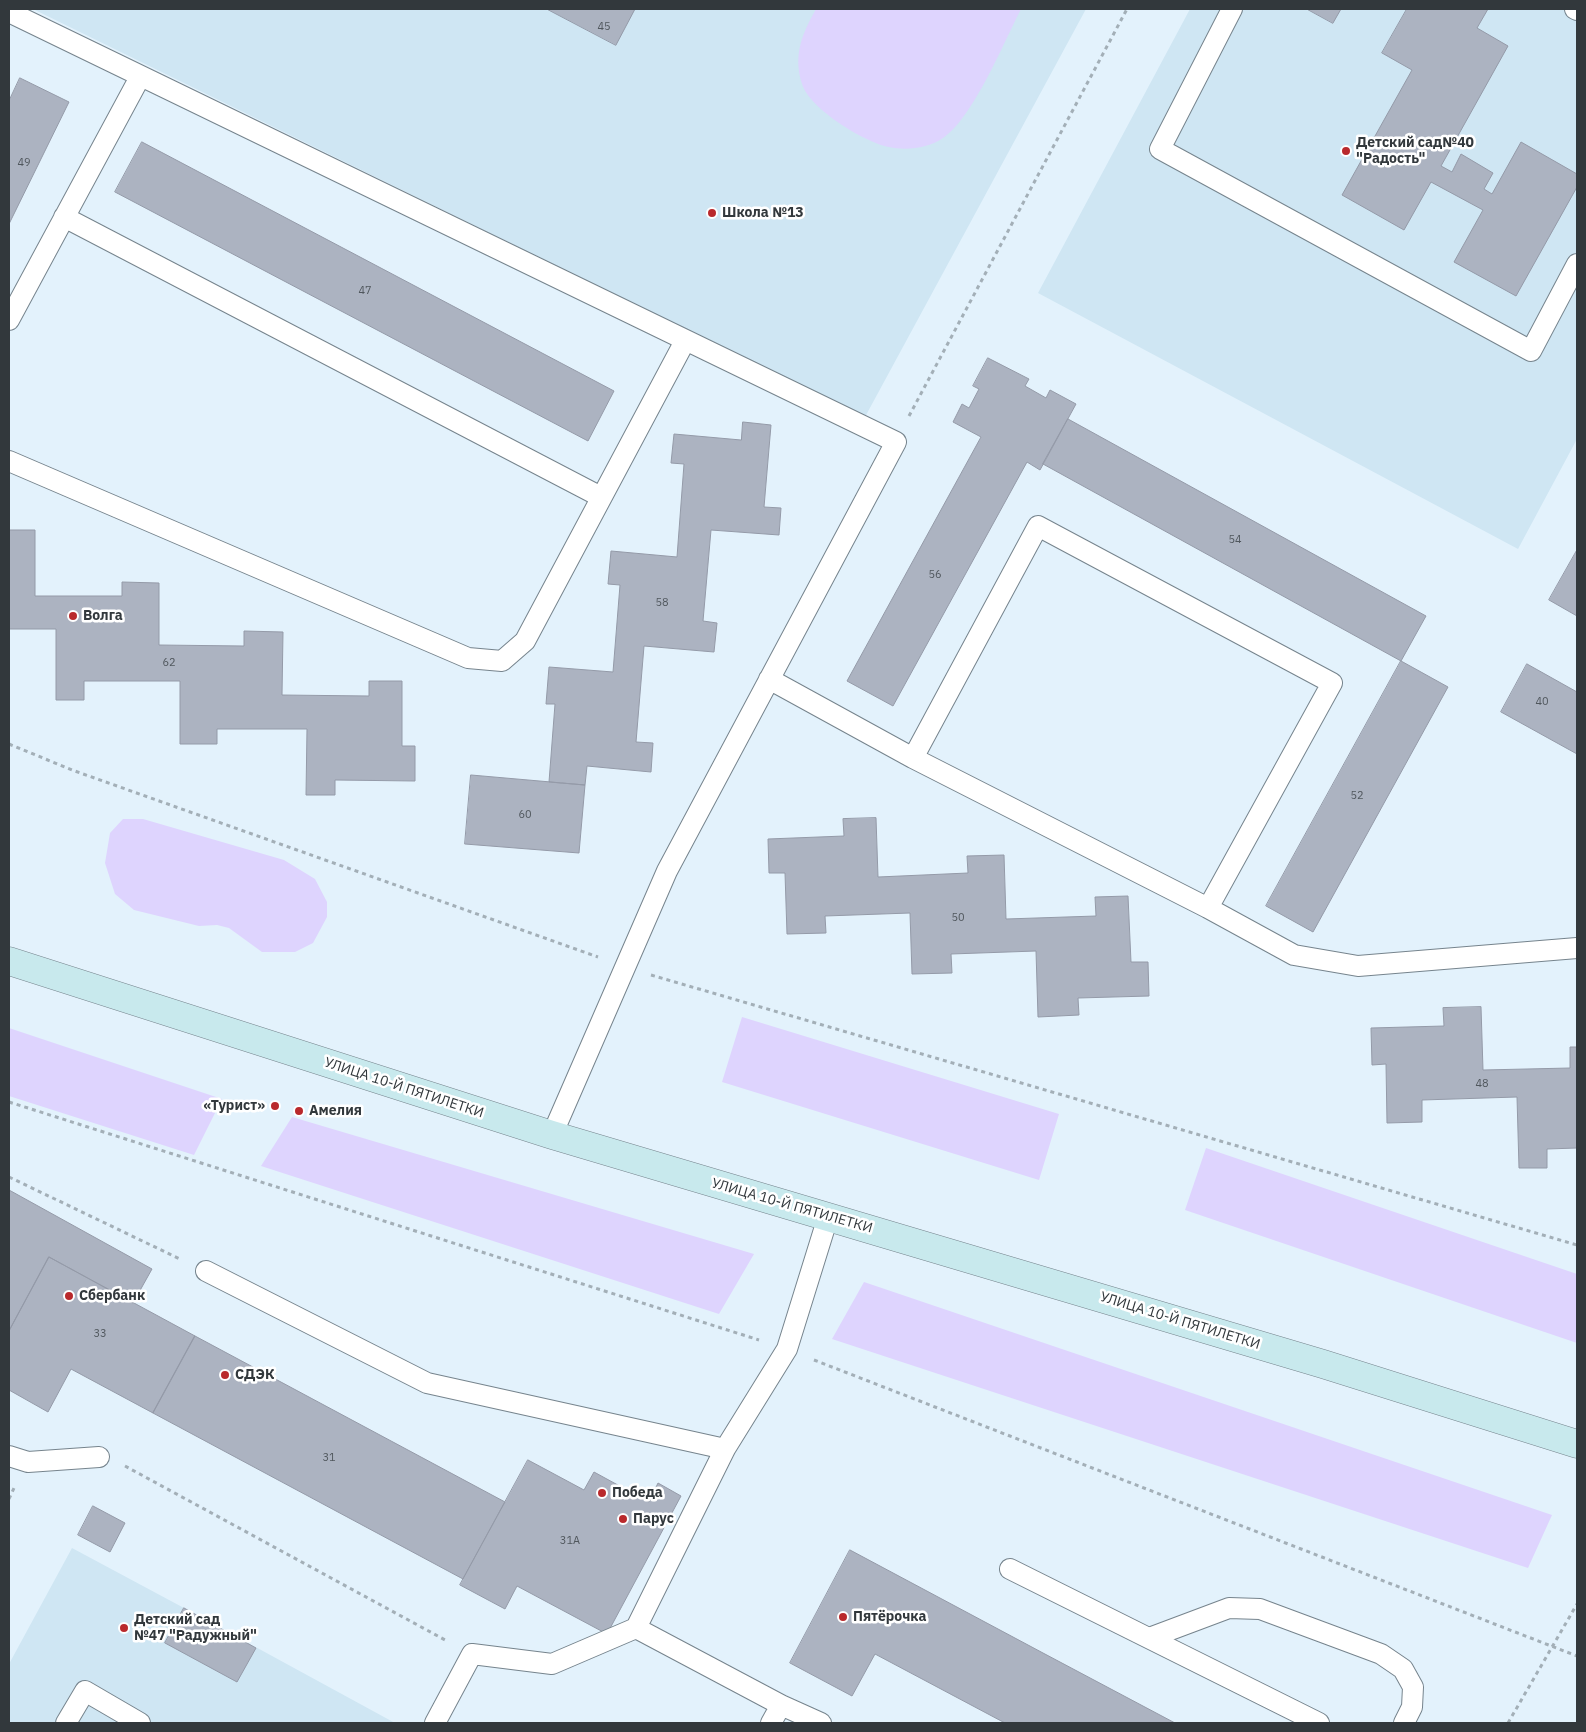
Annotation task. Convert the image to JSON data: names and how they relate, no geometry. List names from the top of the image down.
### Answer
{
  "streets": {
    "main road": ["УЛИЦА 10-Й ПЯТИЛЕТКИ"]
  },
  "places": [
    "Детский сад№40 \"Радость\"",
    "Школа №13",
    "Волга",
    "«Турист»",
    "Амелия",
    "Сбербанк",
    "СДЭК",
    "Победа",
    "Парус",
    "Пятёрочка",
    "Детский сад №47 \"Радужный\""
  ],
  "house_numbers": [
    "45",
    "49",
    "47",
    "54",
    "56",
    "58",
    "62",
    "40",
    "52",
    "60",
    "50",
    "48",
    "33",
    "31",
    "31А"
  ]
}
